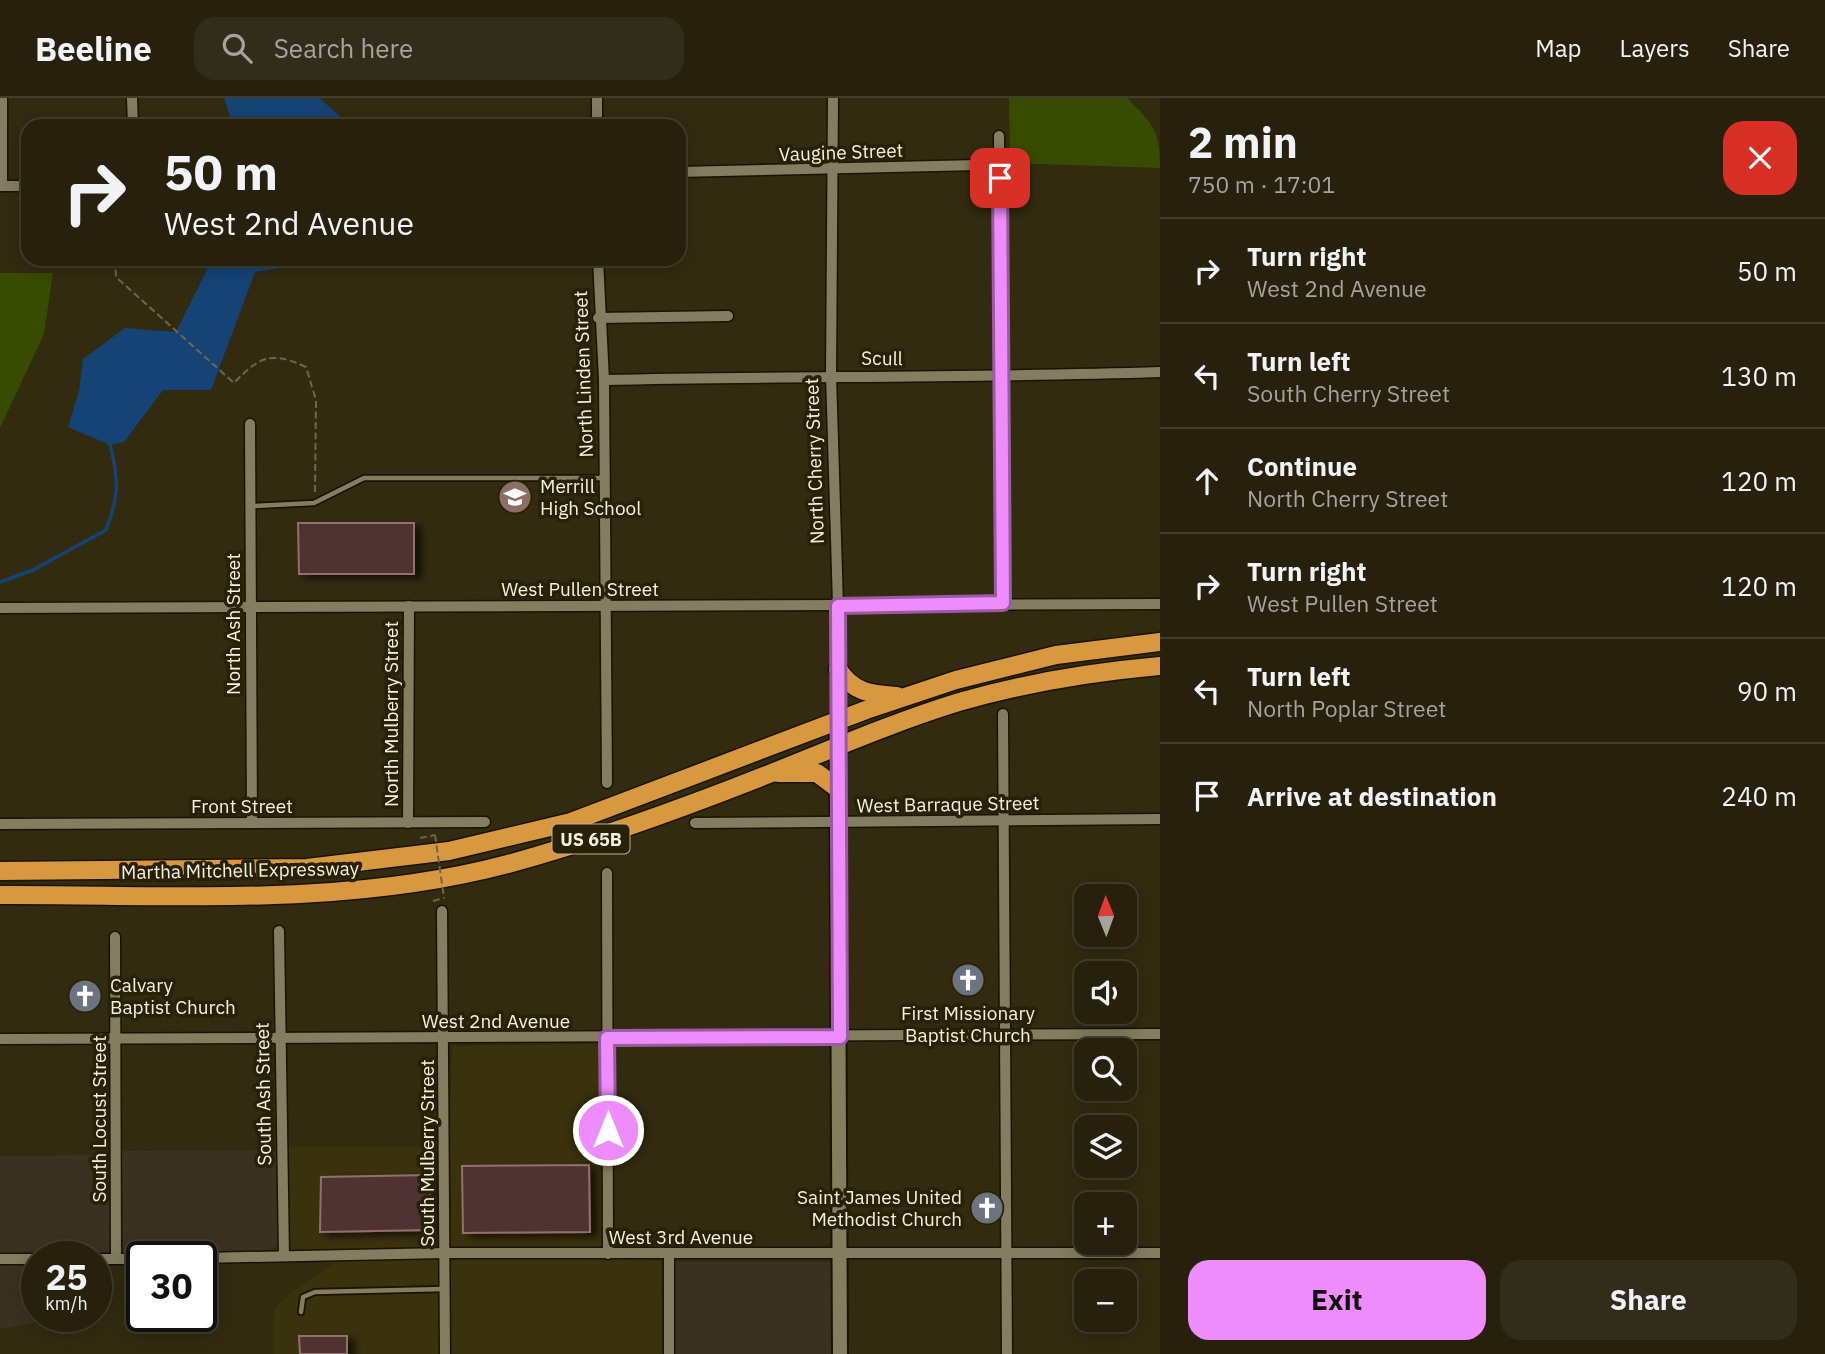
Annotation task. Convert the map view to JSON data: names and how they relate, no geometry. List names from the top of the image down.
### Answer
{
  "streets": {
    "highway": ["US 65B", "Martha Mitchell Expressway"],
    "main road": ["North Cherry Street"],
    "street": [
      "Vaugine Street",
      "Scull",
      "North Linden Street",
      "West Pullen Street",
      "North Ash Street",
      "North Mulberry Street",
      "West Barraque Street",
      "Front Street",
      "West 2nd Avenue",
      "South Ash Street",
      "South Locust Street",
      "South Mulberry Street",
      "West 3rd Avenue"
    ]
  },
  "crossings": [
    ["Vaugine Street", "North Cherry Street"],
    ["Scull", "North Linden Street"],
    ["Scull", "North Cherry Street"],
    ["North Linden Street", "West Pullen Street"],
    ["North Cherry Street", "West Pullen Street"],
    ["North Cherry Street", "West Barraque Street"],
    ["North Cherry Street", "Martha Mitchell Expressway"],
    ["North Cherry Street", "West 2nd Avenue"],
    ["North Cherry Street", "West 3rd Avenue"],
    ["West Pullen Street", "North Ash Street"],
    ["West Pullen Street", "North Mulberry Street"],
    ["North Ash Street", "Front Street"],
    ["North Mulberry Street", "Front Street"],
    ["West 2nd Avenue", "South Ash Street"],
    ["West 2nd Avenue", "South Locust Street"],
    ["West 2nd Avenue", "South Mulberry Street"],
    ["South Ash Street", "West 3rd Avenue"],
    ["South Mulberry Street", "West 3rd Avenue"]
  ],
  "places": {
    "school or university": ["Merrill High School"],
    "church": ["First Missionary Baptist Church", "Calvary Baptist Church", "Saint James United Methodist Church"]
  },
  "north": "top",
  "page": {
    "header": "Beeline",
    "search": "Search here",
    "nav": ["Map", "Layers", "Share"],
    "heading": ["2 min", "750 m · 17:01"],
    "turn": ["50 m", "West 2nd Avenue"],
    "list": [
      {
        "name": "Turn right",
        "note": "West 2nd Avenue",
        "value": "50 m"
      },
      {
        "name": "Turn left",
        "note": "South Cherry Street",
        "value": "130 m"
      },
      {
        "name": "Continue",
        "note": "North Cherry Street",
        "value": "120 m"
      },
      {
        "name": "Turn right",
        "note": "West Pullen Street",
        "value": "120 m"
      },
      {
        "name": "Turn left",
        "note": "North Poplar Street",
        "value": "90 m"
      },
      {
        "name": "Arrive at destination",
        "value": "240 m"
      }
    ],
    "map_buttons": ["+", "−"],
    "speed": "25 km/h",
    "limit": "30",
    "buttons": ["Exit", "Share"]
  }
}
